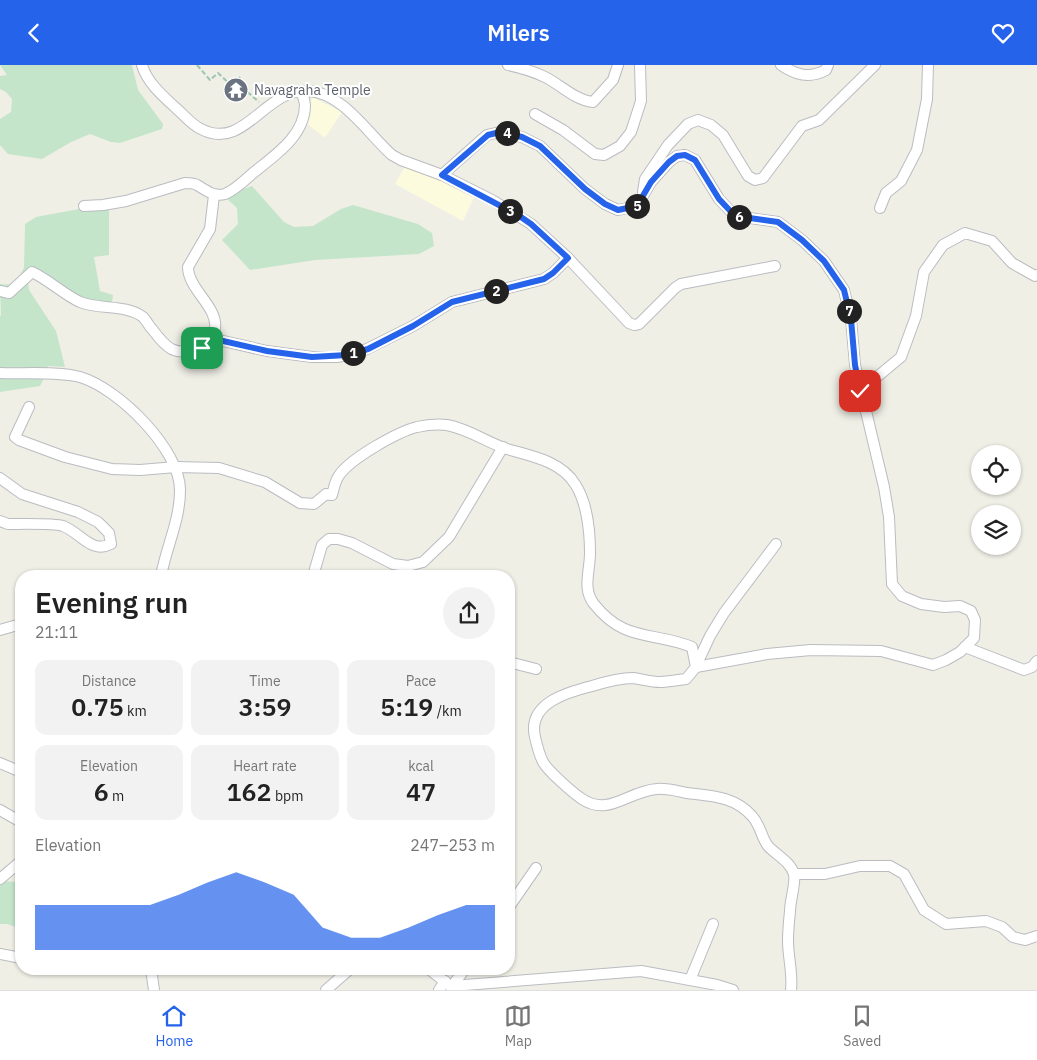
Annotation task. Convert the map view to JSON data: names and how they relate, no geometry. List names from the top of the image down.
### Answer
{
  "places": {
    "temple": ["Navagraha Temple"]
  },
  "page": {
    "header": "Milers",
    "pins": [
      "4",
      "5",
      "3",
      "6",
      "2",
      "7",
      "1"
    ],
    "heading": ["Evening run", "21:11"],
    "stats": [
      ["Distance", "0.75 km"],
      ["Time", "3:59"],
      ["Pace", "5:19 /km"],
      ["Elevation", "6 m"],
      ["Heart rate", "162 bpm"],
      ["kcal", "47"]
    ],
    "chart": ["Elevation", "247–253 m"],
    "tabs": ["Home", "Map", "Saved"]
  }
}
